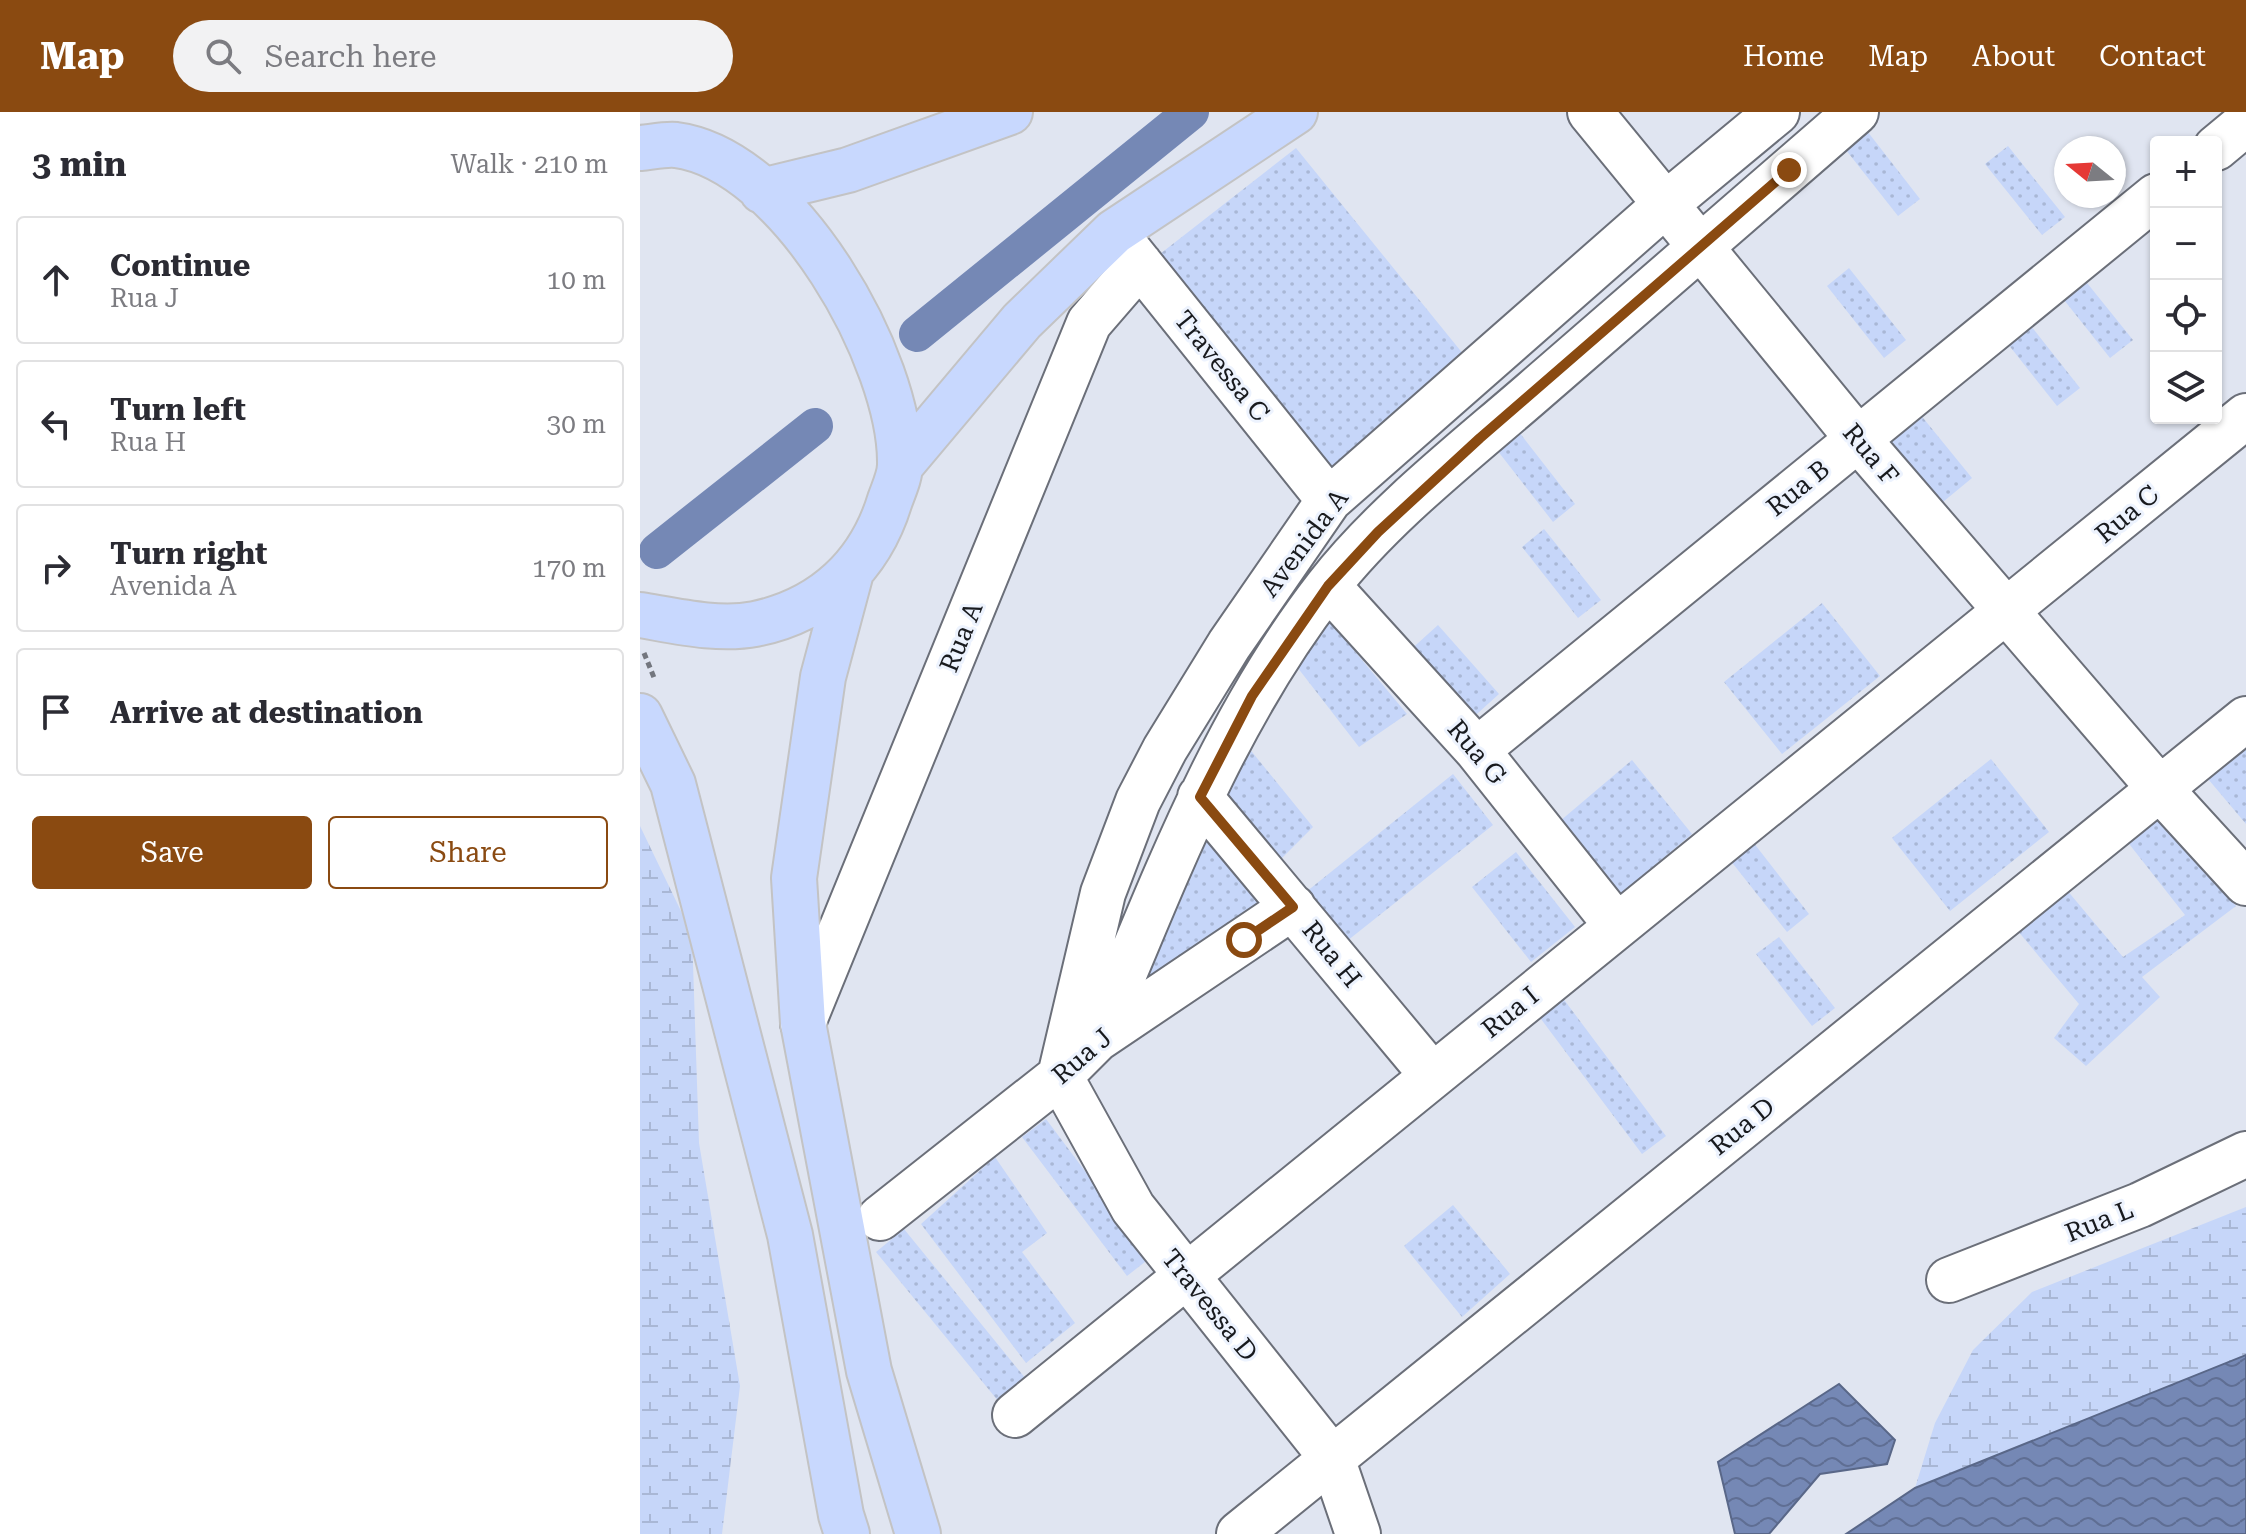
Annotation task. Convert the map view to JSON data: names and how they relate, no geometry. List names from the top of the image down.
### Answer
{
  "streets": {
    "main road": ["Rua A"],
    "street": [
      "Travessa C",
      "Rua F",
      "Rua B",
      "Rua C",
      "Avenida A",
      "Rua G",
      "Rua H",
      "Rua I",
      "Rua J",
      "Rua D",
      "Rua L",
      "Travessa D"
    ]
  },
  "crossings": [
    ["Travessa C", "Avenida A"],
    ["Travessa C", "Rua A"],
    ["Rua F", "Rua B"],
    ["Rua F", "Rua C"],
    ["Rua F", "Avenida A"],
    ["Rua F", "Rua I"],
    ["Rua F", "Rua D"],
    ["Rua B", "Rua G"],
    ["Rua C", "Rua I"],
    ["Avenida A", "Rua G"],
    ["Avenida A", "Rua H"],
    ["Avenida A", "Rua J"],
    ["Avenida A", "Travessa D"],
    ["Rua G", "Rua I"],
    ["Rua H", "Rua I"],
    ["Rua H", "Rua J"],
    ["Rua I", "Travessa D"],
    ["Rua J", "Travessa D"],
    ["Rua D", "Travessa D"]
  ],
  "north": "left",
  "page": {
    "header": "Map",
    "search": "Search here",
    "nav": [
      "Home",
      "Map",
      "About",
      "Contact"
    ],
    "heading": ["3 min", "Walk · 210 m"],
    "map_buttons": ["+", "−"],
    "list": [
      ["Continue", "Rua J", "10 m"],
      ["Turn left", "Rua H", "30 m"],
      ["Turn right", "Avenida A", "170 m"],
      "Arrive at destination"
    ],
    "buttons": ["Save", "Share"]
  }
}
